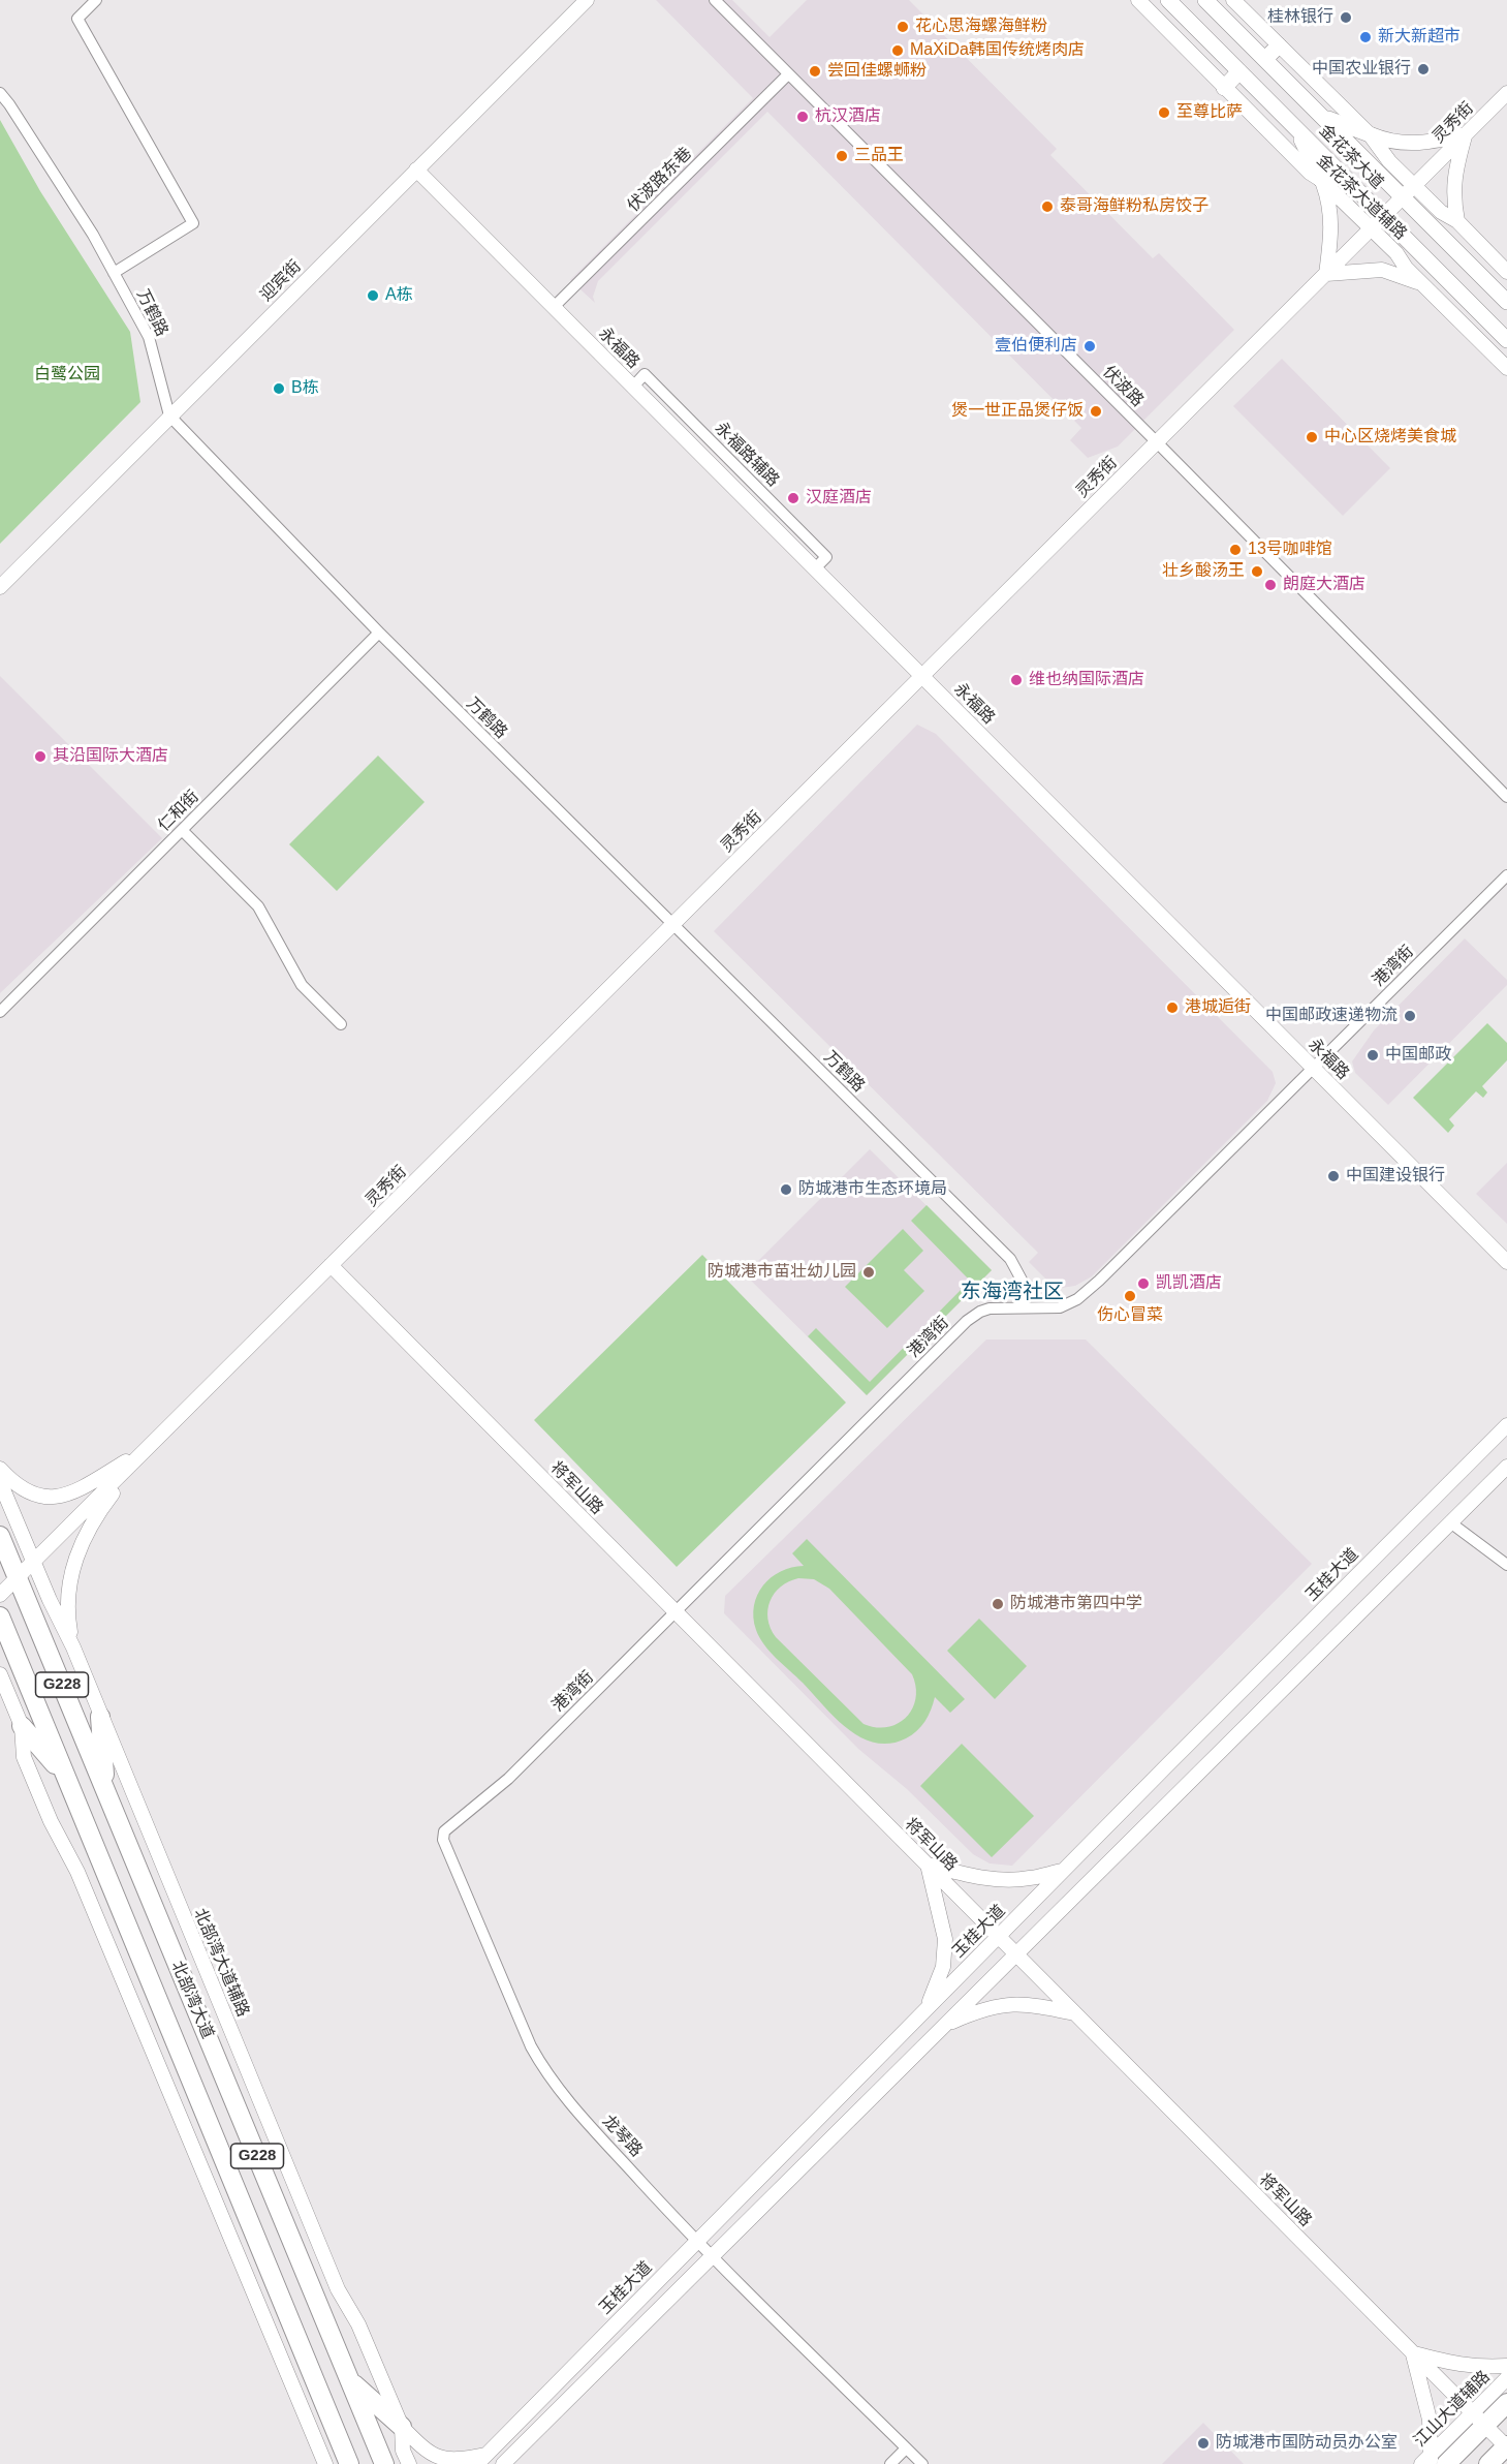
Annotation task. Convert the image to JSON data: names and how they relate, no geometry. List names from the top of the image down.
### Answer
{
  "streets": {
    "highway": ["G228", "北部湾大道"],
    "main road": [
      "灵秀街",
      "金花茶大道",
      "金花茶大道辅路",
      "迎宾街",
      "永福路",
      "将军山路",
      "玉桂大道",
      "北部湾大道辅路",
      "江山大道辅路"
    ],
    "street": [
      "伏波路东巷",
      "万鹤路",
      "伏波路",
      "仁和街",
      "港湾街",
      "龙琴路"
    ]
  },
  "crossings": [
    ["灵秀街", "金花茶大道"],
    ["灵秀街", "金花茶大道辅路"],
    ["灵秀街", "万鹤路"],
    ["灵秀街", "永福路"],
    ["灵秀街", "伏波路"],
    ["灵秀街", "将军山路"],
    ["灵秀街", "北部湾大道辅路"],
    ["灵秀街", "北部湾大道"],
    ["伏波路东巷", "永福路"],
    ["伏波路东巷", "伏波路"],
    ["迎宾街", "万鹤路"],
    ["迎宾街", "永福路"],
    ["万鹤路", "仁和街"],
    ["万鹤路", "港湾街"],
    ["永福路", "港湾街"],
    ["港湾街", "将军山路"],
    ["港湾街", "龙琴路"],
    ["将军山路", "玉桂大道"],
    ["将军山路", "江山大道辅路"],
    ["玉桂大道", "龙琴路"]
  ],
  "districts": ["东海湾社区"],
  "parks": ["白鹭公园"],
  "places": [
    "桂林银行",
    "花心思海螺海鲜粉",
    "新大新超市",
    "MaXiDa韩国传统烤肉店",
    "中国农业银行",
    "尝回佳螺蛳粉",
    "至尊比萨",
    "杭汉酒店",
    "三品王",
    "泰哥海鲜粉私房饺子",
    "A栋",
    "壹伯便利店",
    "B栋",
    "煲一世正品煲仔饭",
    "中心区烧烤美食城",
    "汉庭酒店",
    "13号咖啡馆",
    "壮乡酸汤王",
    "朗庭大酒店",
    "维也纳国际酒店",
    "其沿国际大酒店",
    "港城逅街",
    "中国邮政速递物流",
    "中国邮政",
    "中国建设银行",
    "防城港市生态环境局",
    "防城港市苗壮幼儿园",
    "凯凯酒店",
    "伤心冒菜",
    "防城港市第四中学",
    "防城港市国防动员办公室"
  ]
}
